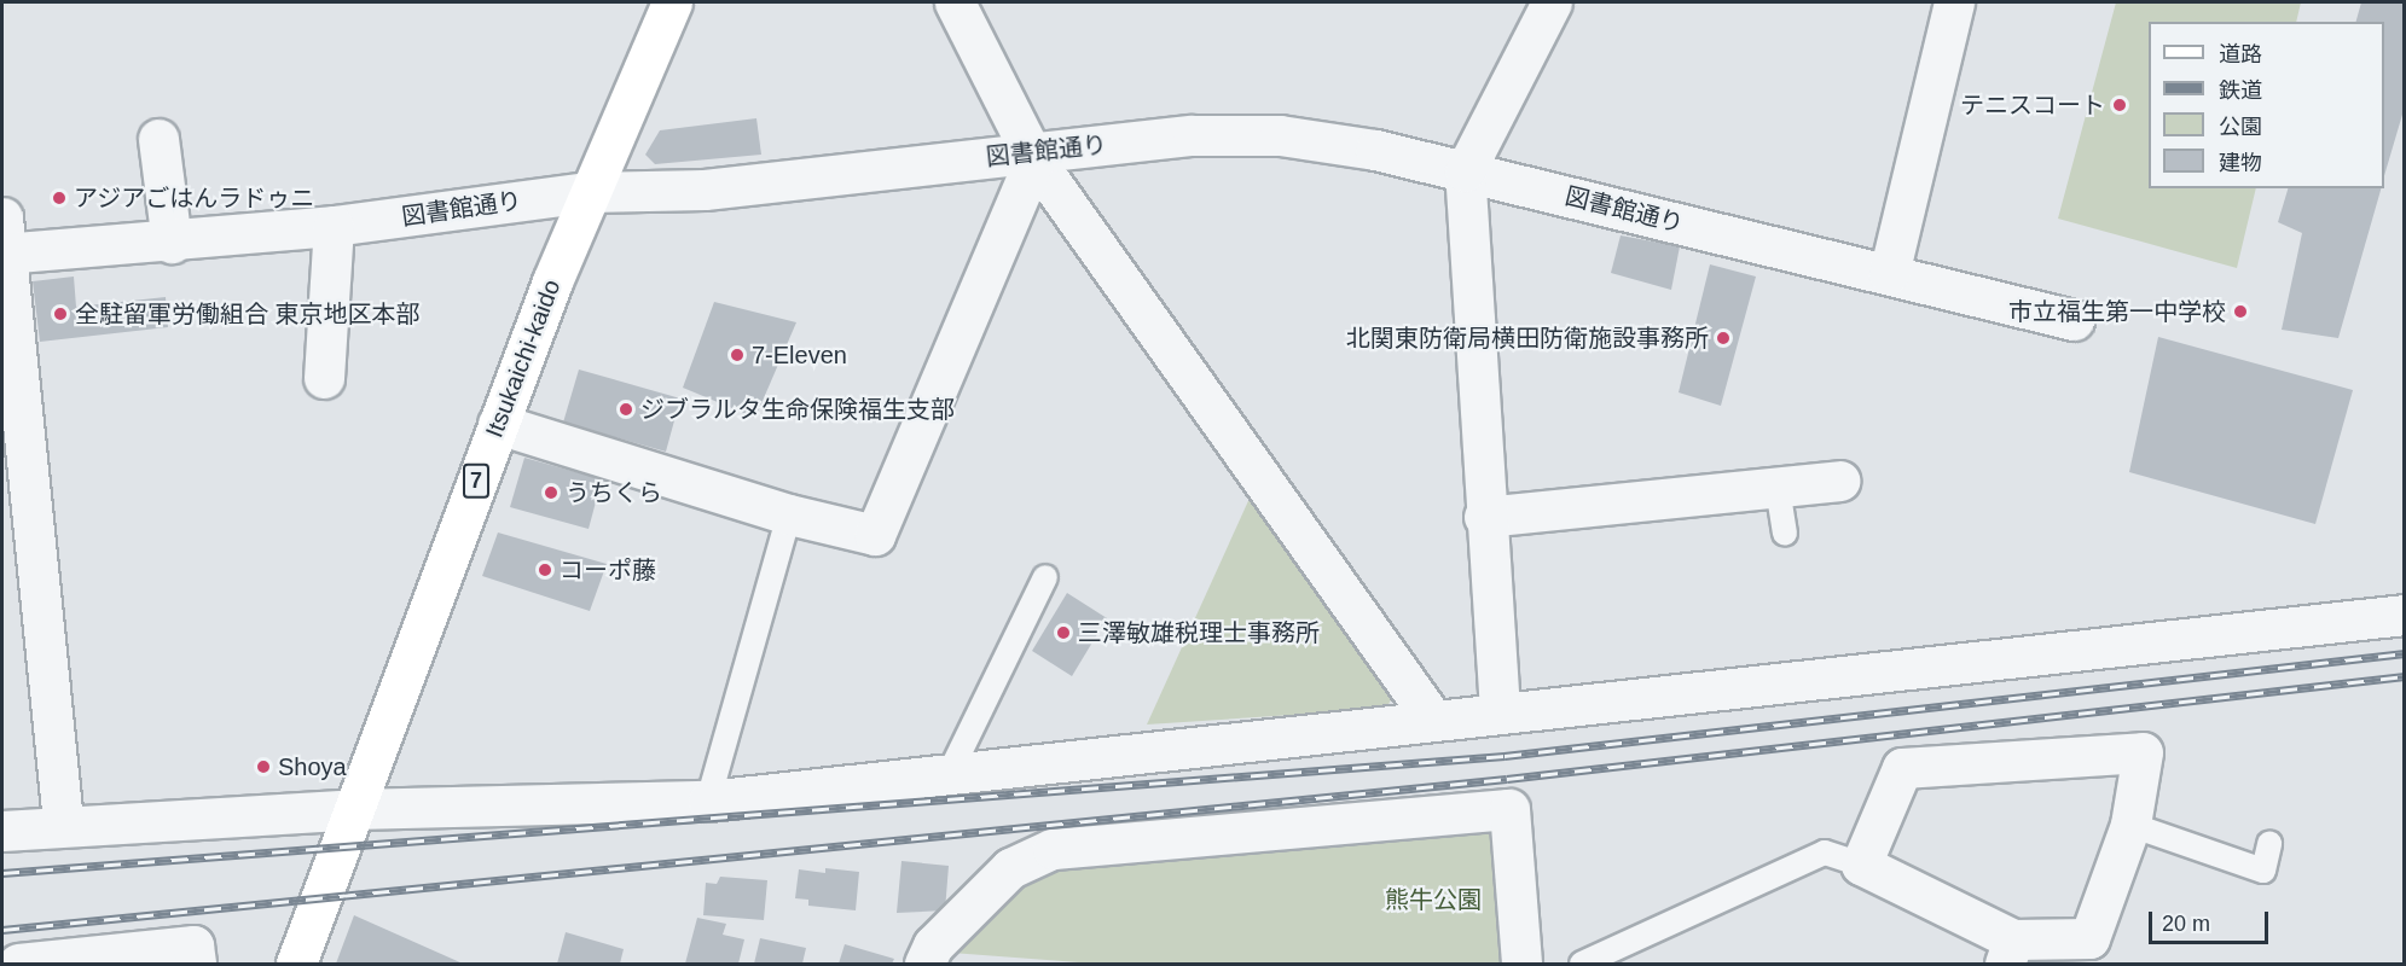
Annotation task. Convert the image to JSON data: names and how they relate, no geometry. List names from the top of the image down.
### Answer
{
  "streets": {
    "main road": ["Itsukaichi-kaido", "7"],
    "street": ["図書館通り"]
  },
  "crossings": [
    ["図書館通り", "Itsukaichi-kaido"]
  ],
  "parks": ["熊牛公園"],
  "places": [
    "テニスコート",
    "アジアごはんラドゥニ",
    "市立福生第一中学校",
    "全駐留軍労働組合 東京地区本部",
    "北関東防衛局横田防衛施設事務所",
    "7-Eleven",
    "ジブラルタ生命保険福生支部",
    "うちくら",
    "コーポ藤",
    "三澤敏雄税理士事務所",
    "Shoya"
  ],
  "legend": [
    "道路",
    "鉄道",
    "公園",
    "建物"
  ],
  "scale_bar": "20 m"
}
